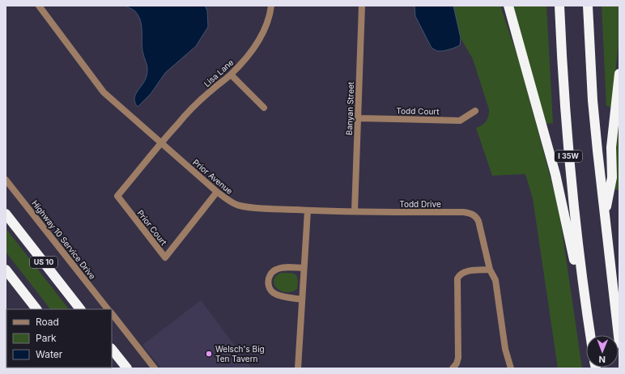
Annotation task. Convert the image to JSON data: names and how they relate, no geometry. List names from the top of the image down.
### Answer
{
  "streets": {
    "highway": ["I 35W", "US 10"],
    "street": [
      "Lisa Lane",
      "Banyan Street",
      "Todd Court",
      "Prior Avenue",
      "Todd Drive",
      "Prior Court",
      "Highway 10 Service Drive"
    ]
  },
  "crossings": [
    ["Lisa Lane", "Prior Avenue"],
    ["Lisa Lane", "Prior Court"],
    ["Banyan Street", "Todd Court"],
    ["Banyan Street", "Todd Drive"],
    ["Prior Avenue", "Todd Drive"],
    ["Prior Avenue", "Prior Court"]
  ],
  "places": ["Welsch's Big Ten Tavern"],
  "legend": ["Road", "Park", "Water"],
  "north": "bottom"
}
